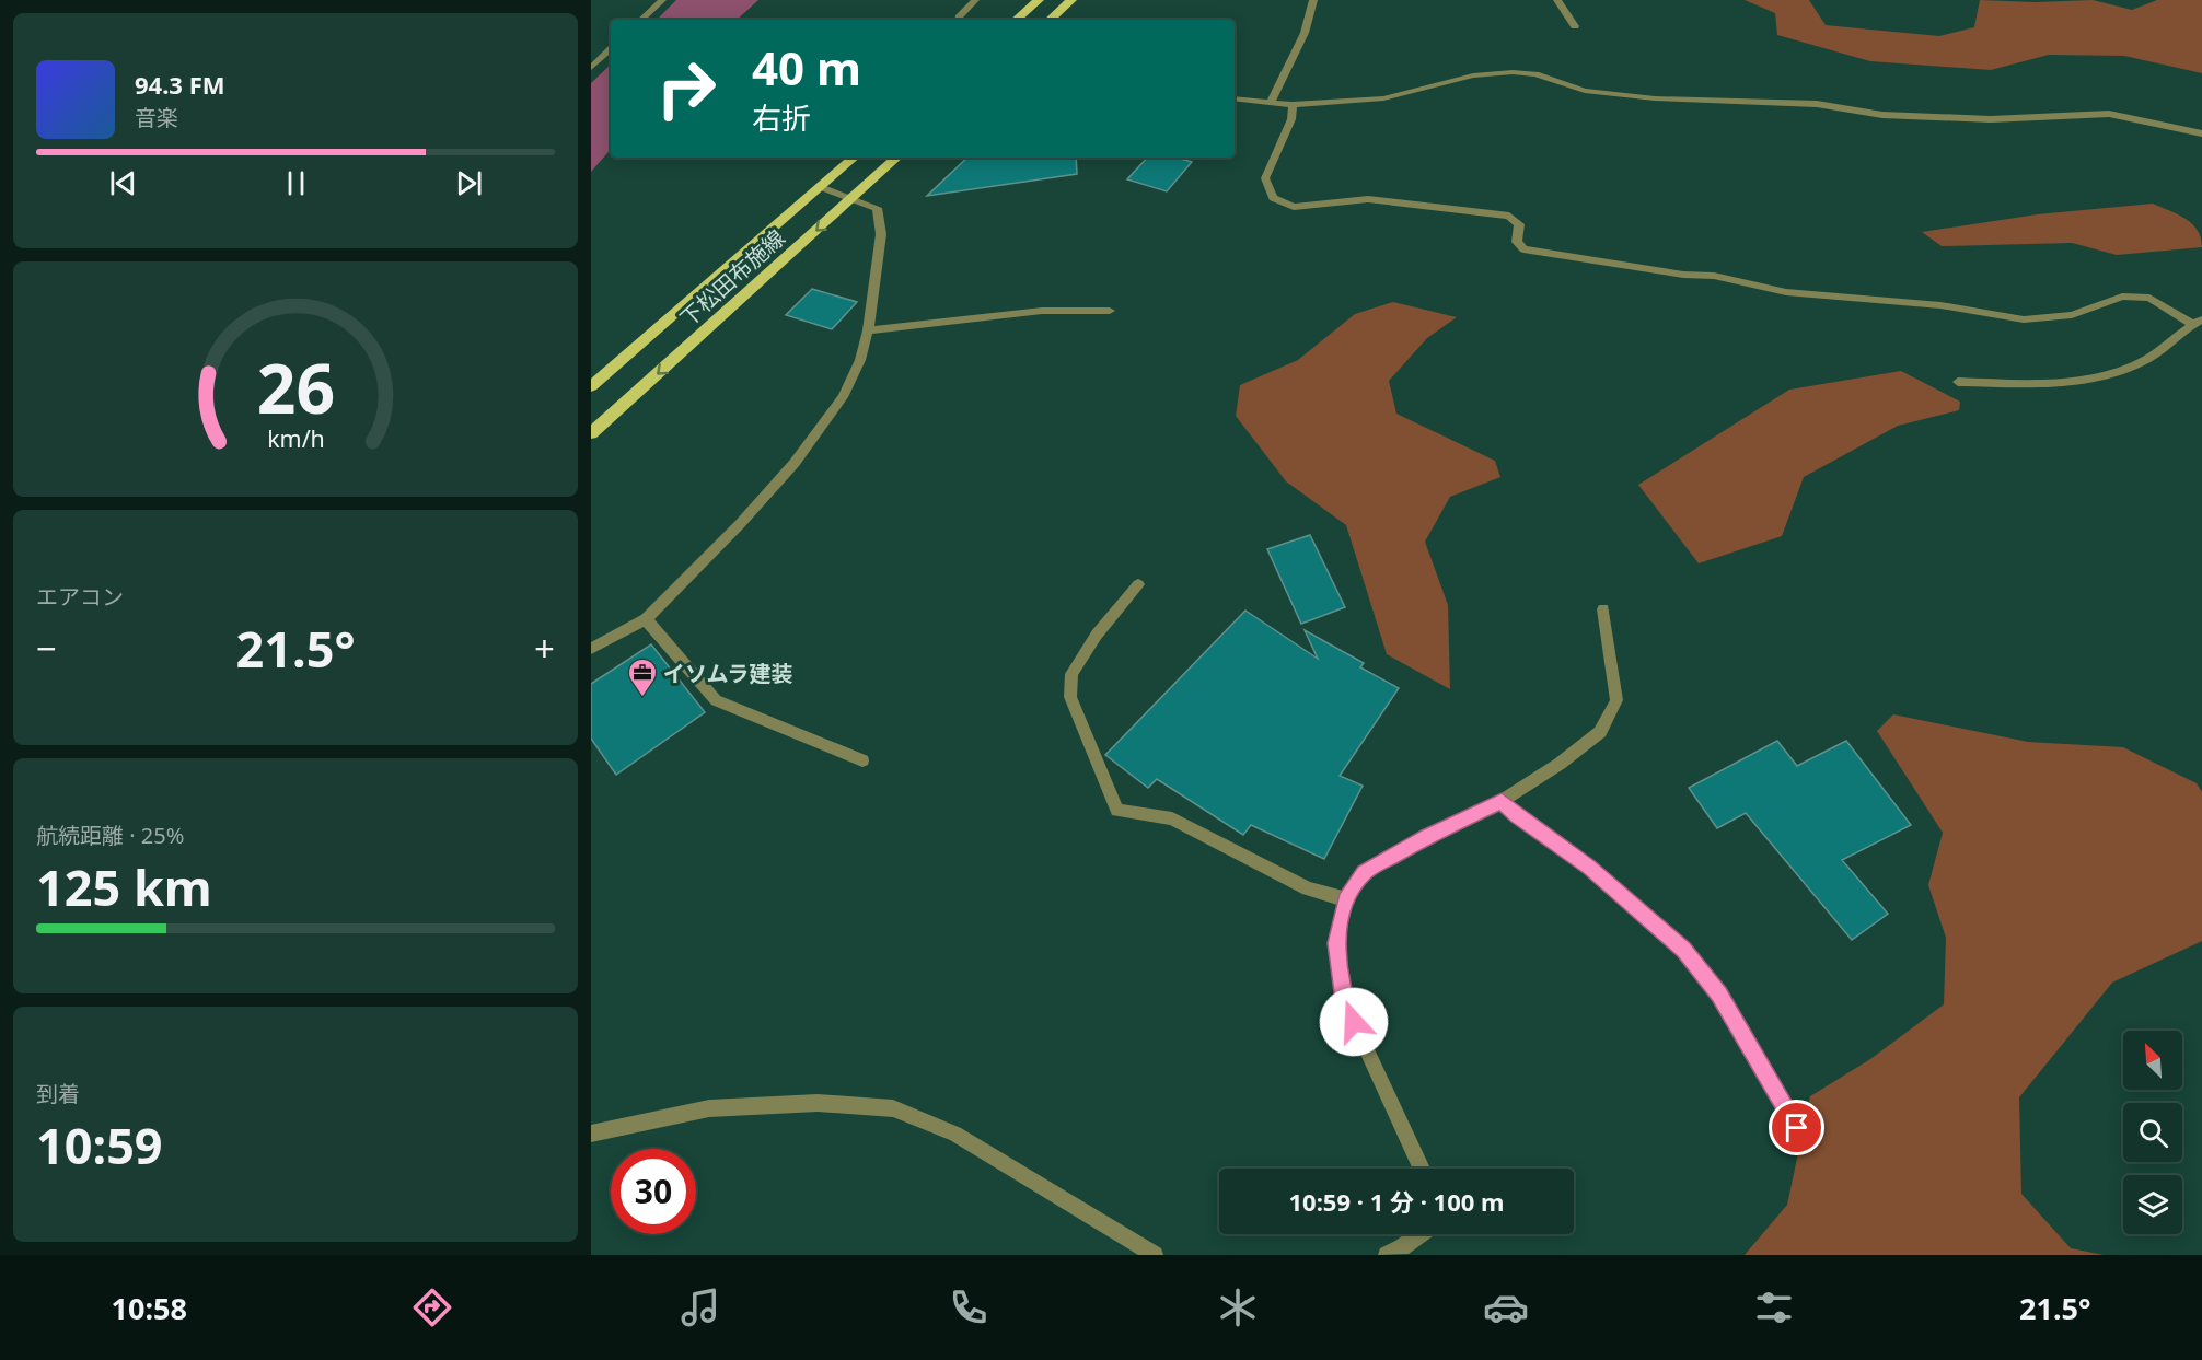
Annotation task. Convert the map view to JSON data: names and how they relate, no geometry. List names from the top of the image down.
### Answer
{
  "streets": {
    "main road": ["下松田布施線"]
  },
  "places": {
    "office": ["イソムラ建装"]
  },
  "north": "top left",
  "page": {
    "turn": ["40 m", "右折"],
    "song": ["94.3 FM", "音楽"],
    "tile": [
      "エアコン",
      ["航続距離 · 25%", "125 km"],
      ["到着", "10:59"]
    ],
    "heat": ["−", "21.5°", "+"],
    "limit": "30",
    "trip": "10:59 · 1 分 · 100 m",
    "tabs": ["10:58", "21.5°"],
    "gauge": ["26", "km/h"]
  }
}
